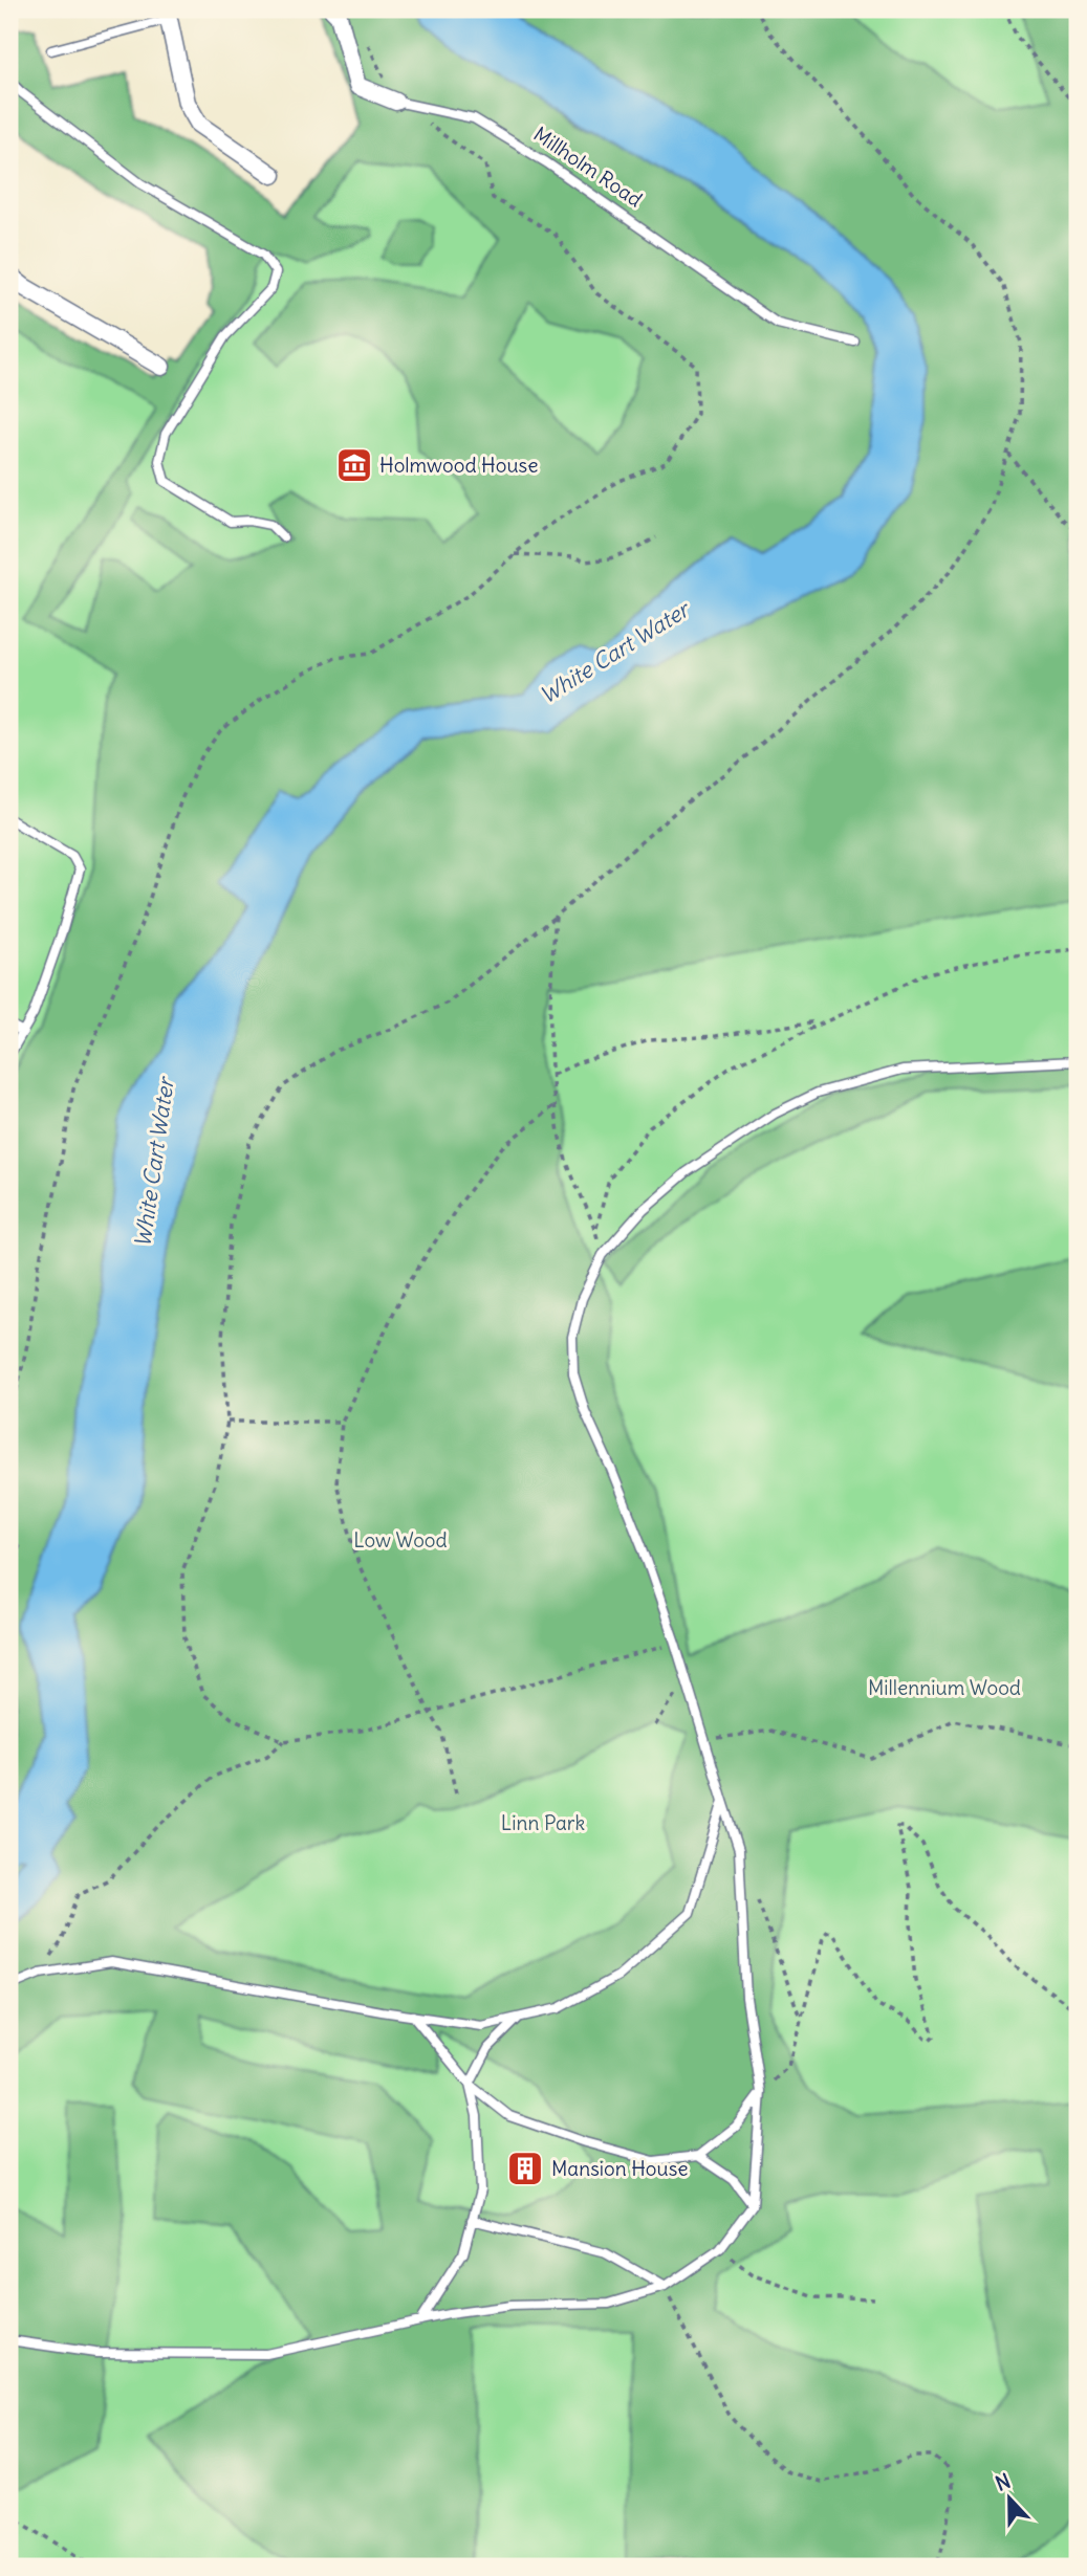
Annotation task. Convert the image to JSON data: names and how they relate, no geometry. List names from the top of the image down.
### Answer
{
  "streets": {
    "street": ["Millholm Road"]
  },
  "water": ["White Cart Water"],
  "parks": ["Low Wood", "Millennium Wood", "Linn Park"],
  "places": {
    "museum": ["Holmwood House"],
    "building": ["Mansion House"]
  },
  "north": "top"
}
